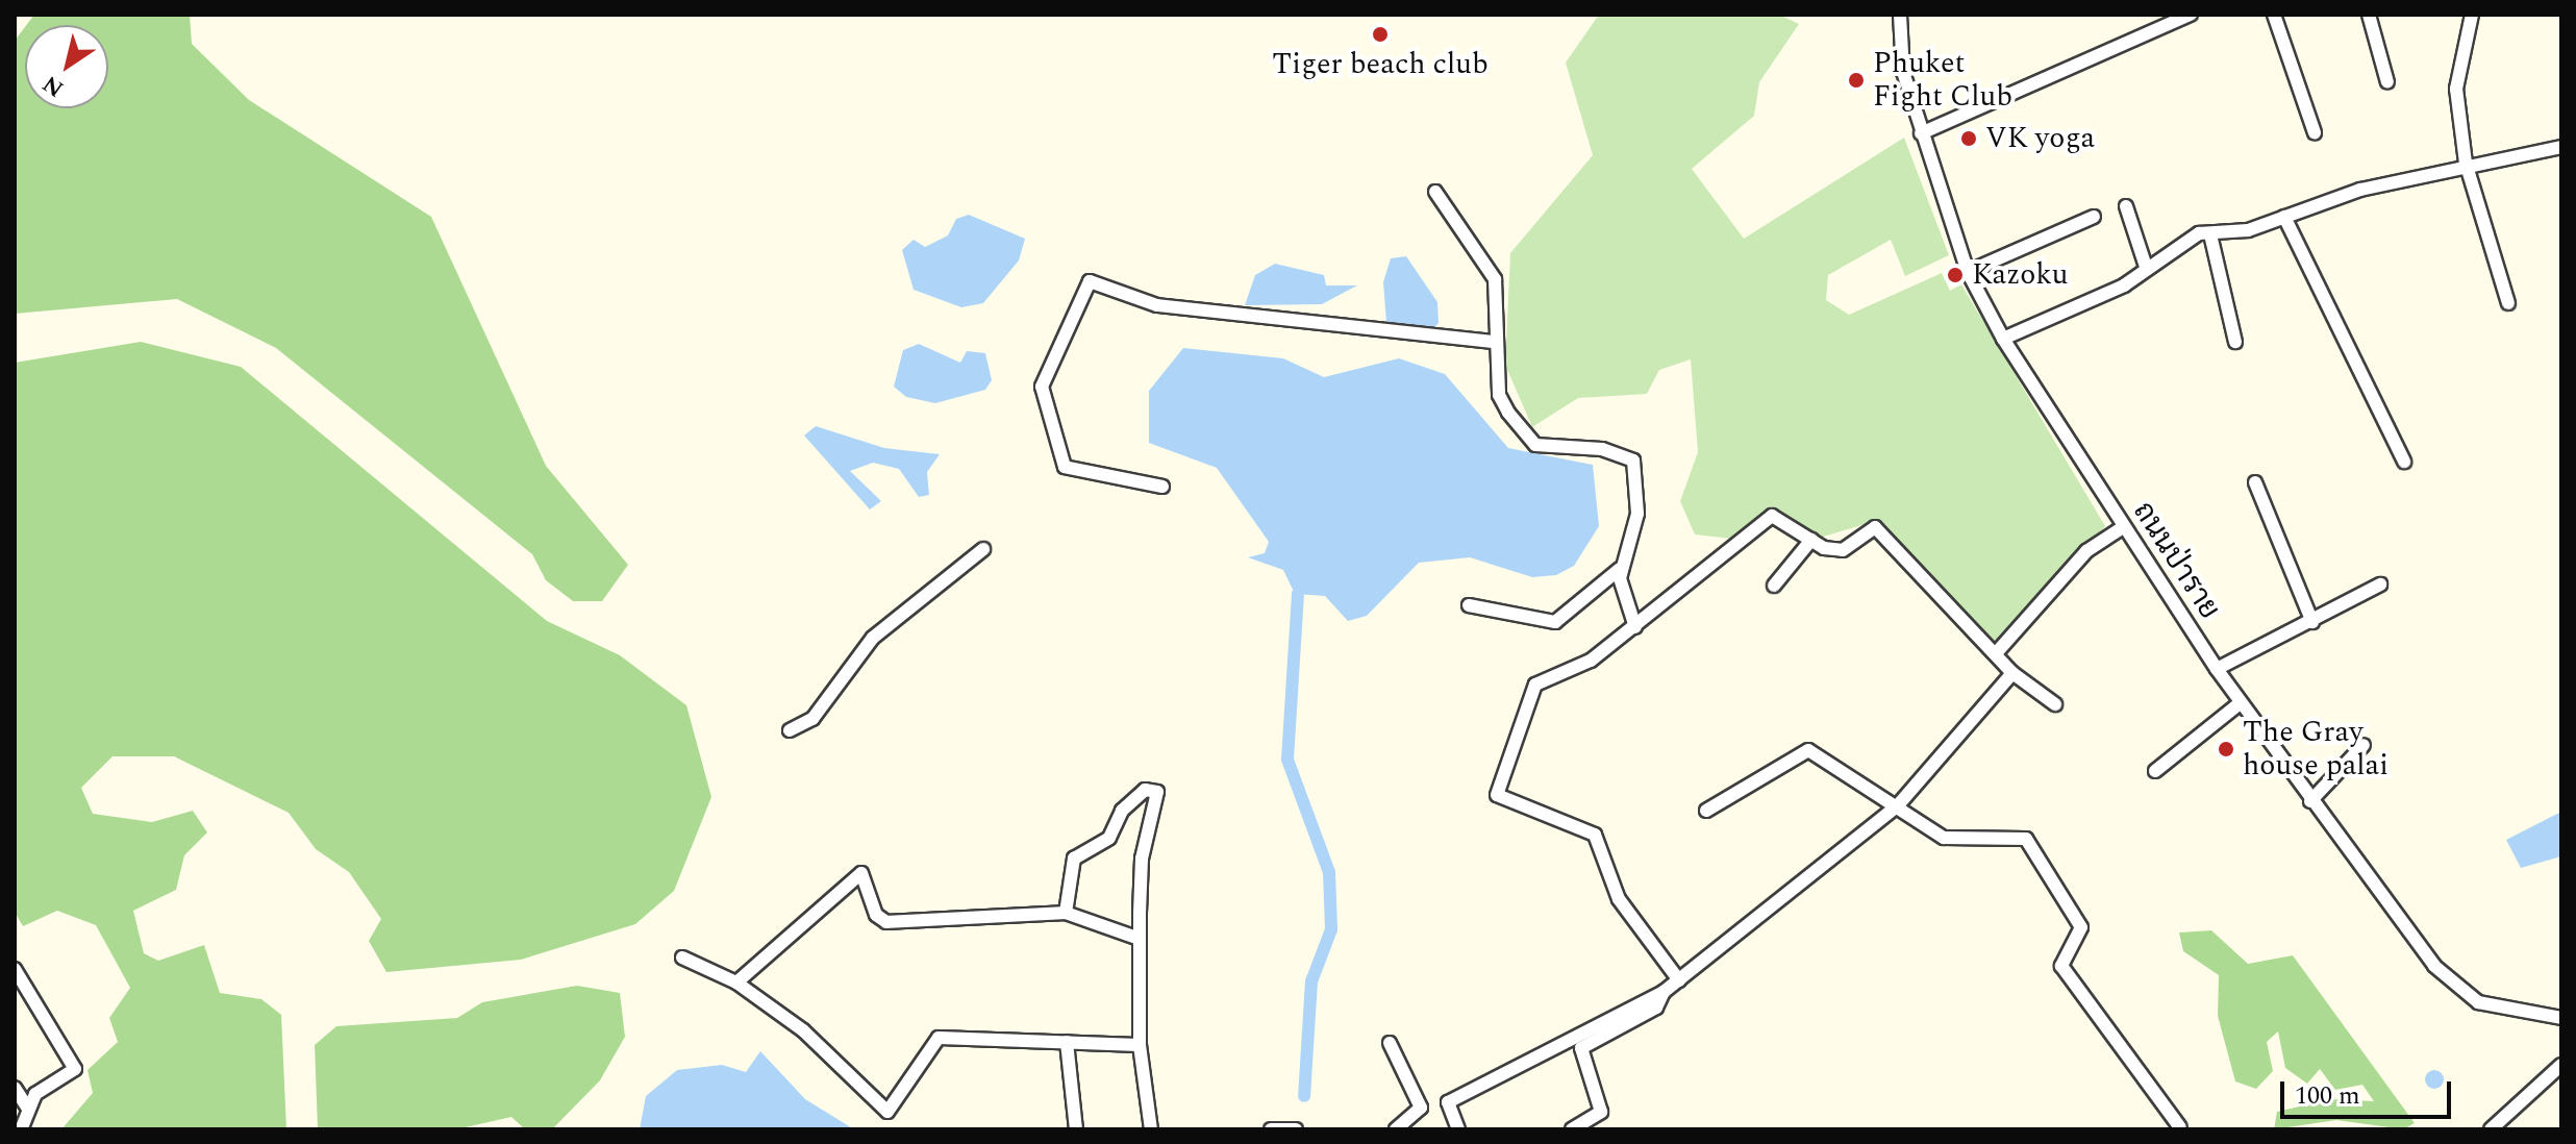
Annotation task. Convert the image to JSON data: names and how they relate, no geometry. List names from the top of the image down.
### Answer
{
  "streets": {
    "street": ["ถนนป่าราย"]
  },
  "places": [
    "Tiger beach club",
    "Phuket Fight Club",
    "VK yoga",
    "Kazoku",
    "The Gray house palai"
  ],
  "scale_bar": "100 m",
  "north": "bottom left"
}
